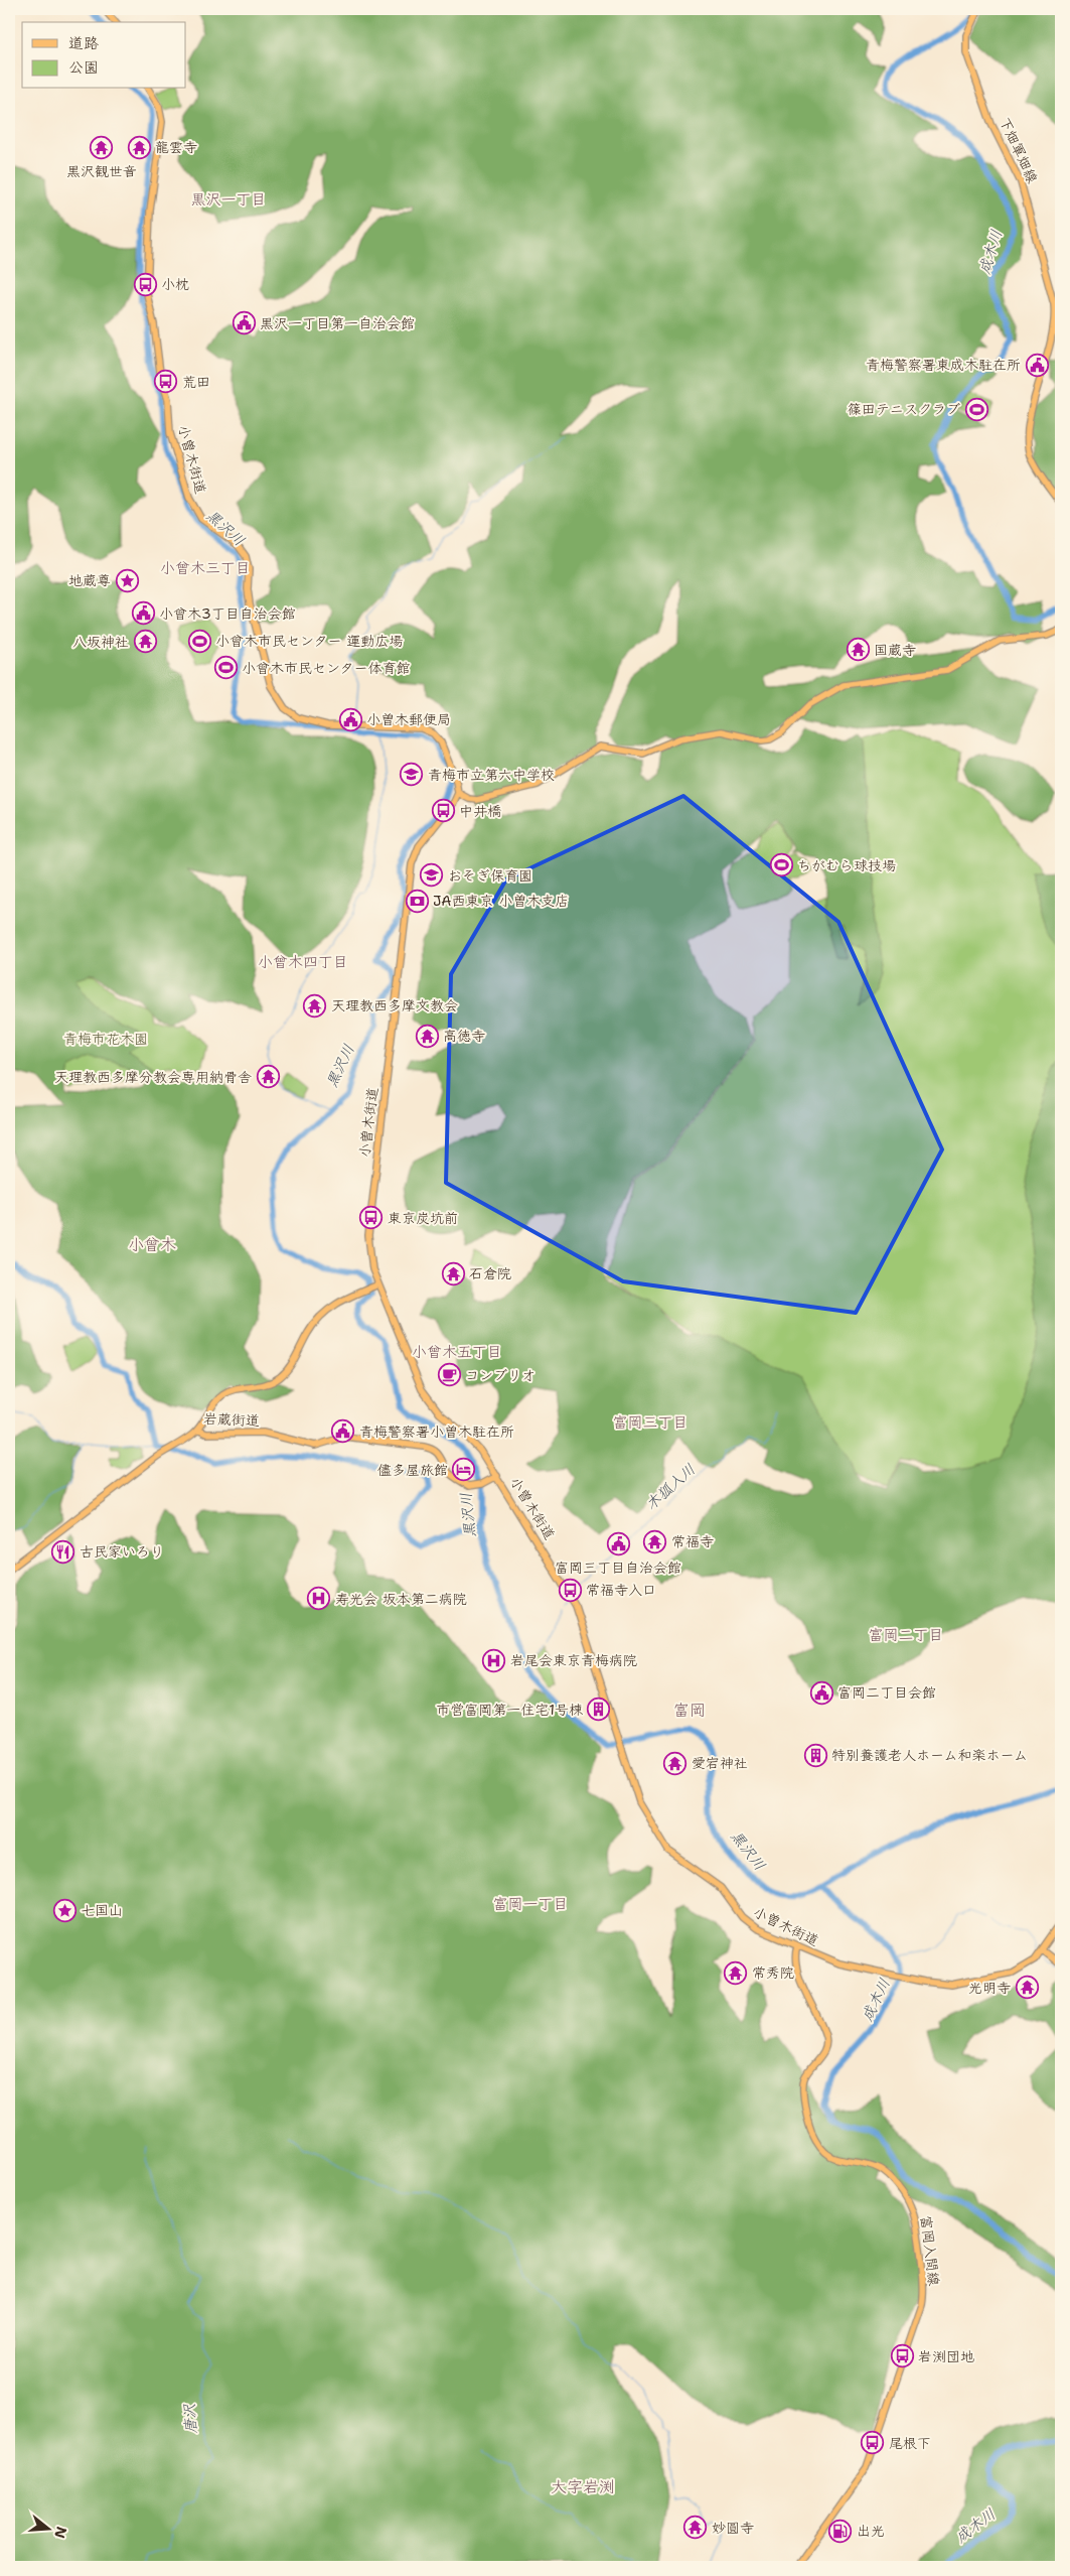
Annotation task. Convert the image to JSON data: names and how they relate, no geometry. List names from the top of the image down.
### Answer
{
  "streets": {
    "main road": [
      "下畑軍畑線",
      "小曽木街道",
      "岩蔵街道",
      "富岡入間線"
    ]
  },
  "crossings": [
    ["小曽木街道", "岩蔵街道"],
    ["小曽木街道", "富岡入間線"]
  ],
  "districts": [
    "黒沢一丁目",
    "小曾木三丁目",
    "小曾木四丁目",
    "小曾木",
    "小曾木五丁目",
    "富岡三丁目",
    "富岡二丁目",
    "富岡",
    "富岡一丁目",
    "大字岩渕"
  ],
  "water": [
    "成木川",
    "黒沢川",
    "木狐入川",
    "唐沢"
  ],
  "parks": ["青梅市花木園"],
  "places": {
    "temple": [
      "龍雲寺",
      "黒沢観世音",
      "八坂神社",
      "国蔵寺",
      "天理教西多摩文教会",
      "高徳寺",
      "天理教西多摩分教会専用納骨舎",
      "石倉院",
      "常福寺",
      "愛宕神社",
      "常秀院",
      "光明寺",
      "妙圓寺"
    ],
    "bus stop": [
      "小枕",
      "荒田",
      "中井橋",
      "東京炭坑前",
      "常福寺入口",
      "岩渕団地",
      "尾根下"
    ],
    "public building": [
      "黒沢一丁目第一自治会館",
      "青梅警察署東成木駐在所",
      "小曾木3丁目自治会館",
      "小曽木郵便局",
      "青梅警察署小曽木駐在所",
      "富岡三丁目自治会館",
      "富岡二丁目会館"
    ],
    "sports": [
      "篠田テニスクラブ",
      "小曾木市民センター 運動広場",
      "小曾木市民センター体育館",
      "ちがむら球技場"
    ],
    "place": ["地蔵尊", "七国山"],
    "school or university": ["青梅市立第六中学校", "おそぎ保育園"],
    "bank": ["JA西東京 小曽木支店"],
    "cafe": ["コンブリオ"],
    "hotel": ["儘多屋旅館"],
    "restaurant": ["古民家いろり"],
    "hospital": ["寿光会 坂本第二病院", "岩尾会東京青梅病院"],
    "building": ["市営富岡第一住宅1号棟", "特別養護老人ホーム和楽ホーム"],
    "fuel station": ["出光"]
  },
  "legend": ["道路", "公園"],
  "north": "right"
}
